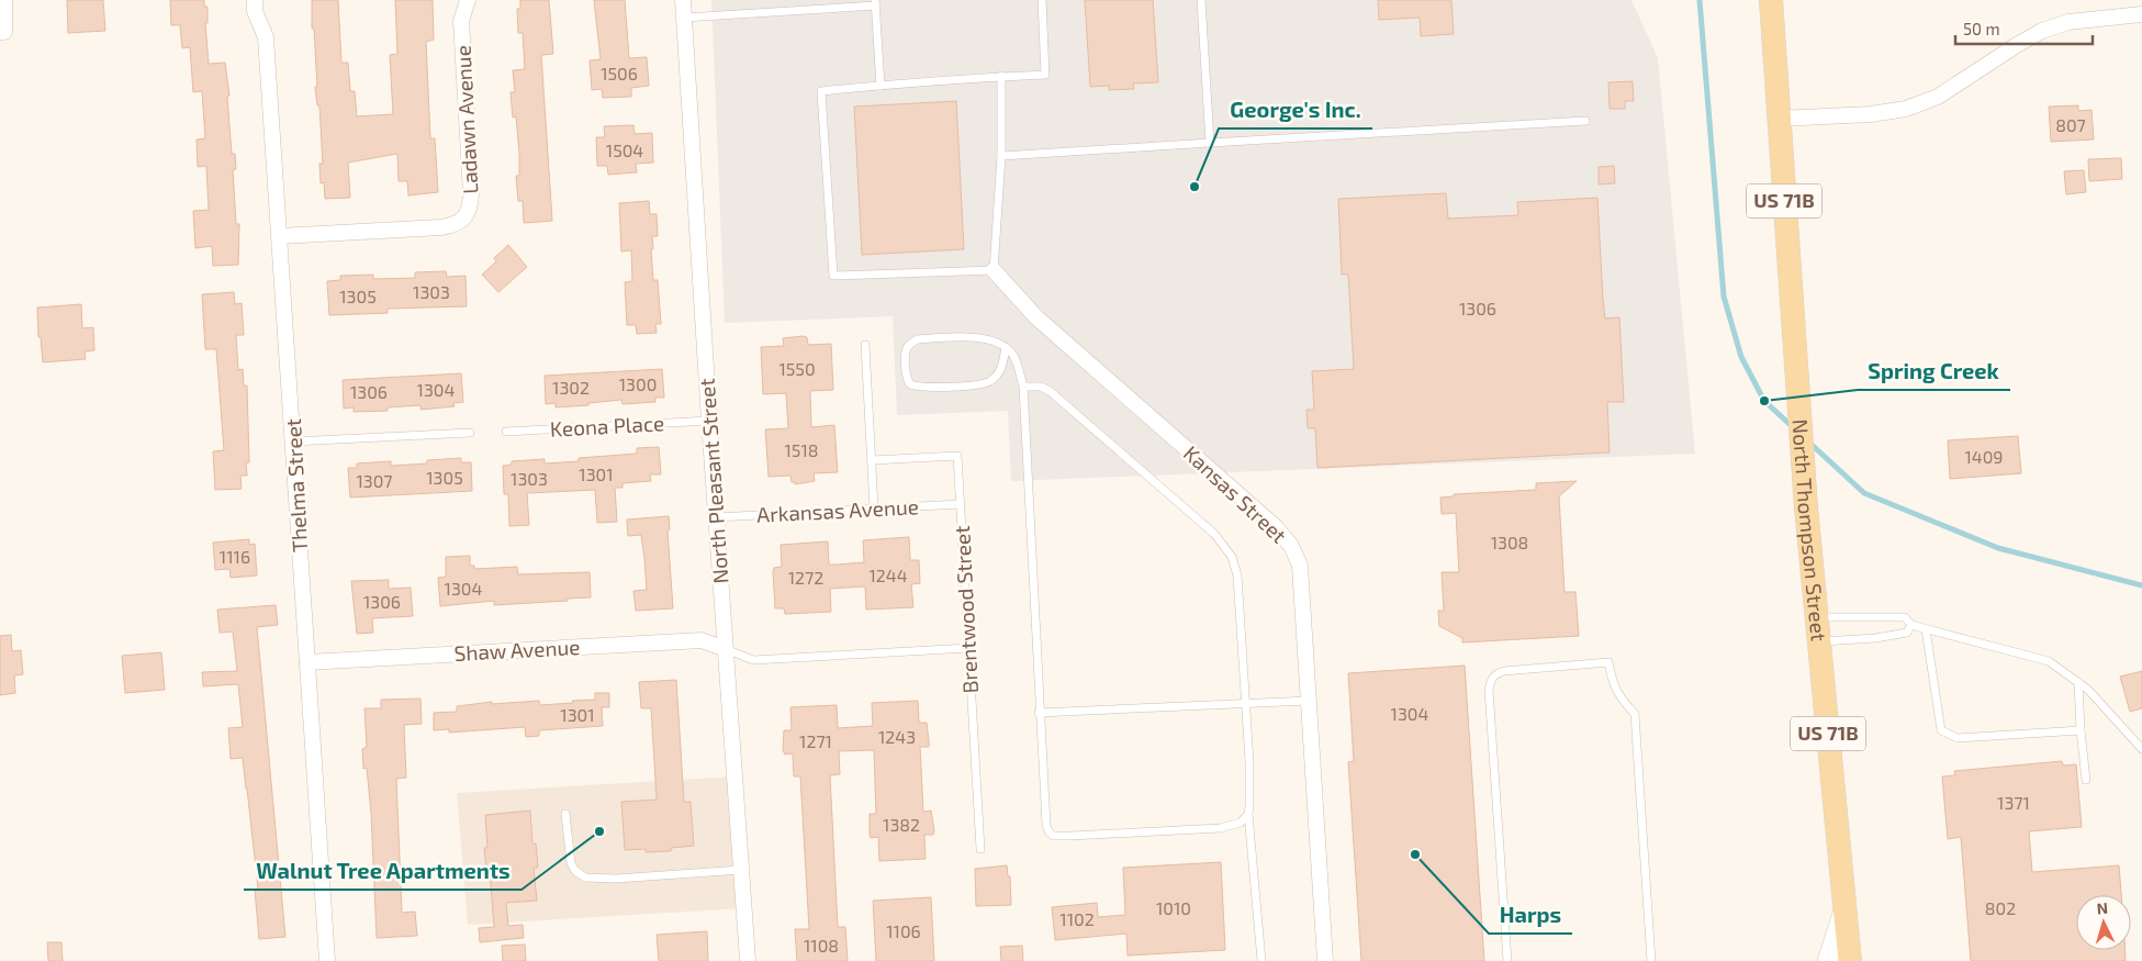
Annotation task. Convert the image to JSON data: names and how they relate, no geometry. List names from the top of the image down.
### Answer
{
  "streets": {
    "main road": ["US 71B", "North Thompson Street"],
    "street": [
      "Ladawn Avenue",
      "North Pleasant Street",
      "Thelma Street",
      "Kansas Street",
      "Shaw Avenue"
    ],
    "lane": ["Keona Place", "Arkansas Avenue", "Brentwood Street"]
  },
  "crossings": [
    ["Ladawn Avenue", "Thelma Street"],
    ["Keona Place", "North Pleasant Street"],
    ["North Pleasant Street", "Arkansas Avenue"],
    ["North Pleasant Street", "Shaw Avenue"],
    ["Thelma Street", "Shaw Avenue"],
    ["Arkansas Avenue", "Brentwood Street"]
  ],
  "places": [
    "George's Inc.",
    "Spring Creek",
    "Walnut Tree Apartments",
    "Harps"
  ],
  "house_numbers": [
    "1506",
    "807",
    "1504",
    "1303",
    "1305",
    "1306",
    "1550",
    "1300",
    "1302",
    "1304",
    "1306",
    "1518",
    "1409",
    "1301",
    "1305",
    "1303",
    "1307",
    "1308",
    "1116",
    "1244",
    "1272",
    "1304",
    "1306",
    "1304",
    "1301",
    "1243",
    "1271",
    "1371",
    "1382",
    "1010",
    "802",
    "1102",
    "1106",
    "1108"
  ],
  "scale_bar": "50 m",
  "north": "top"
}
